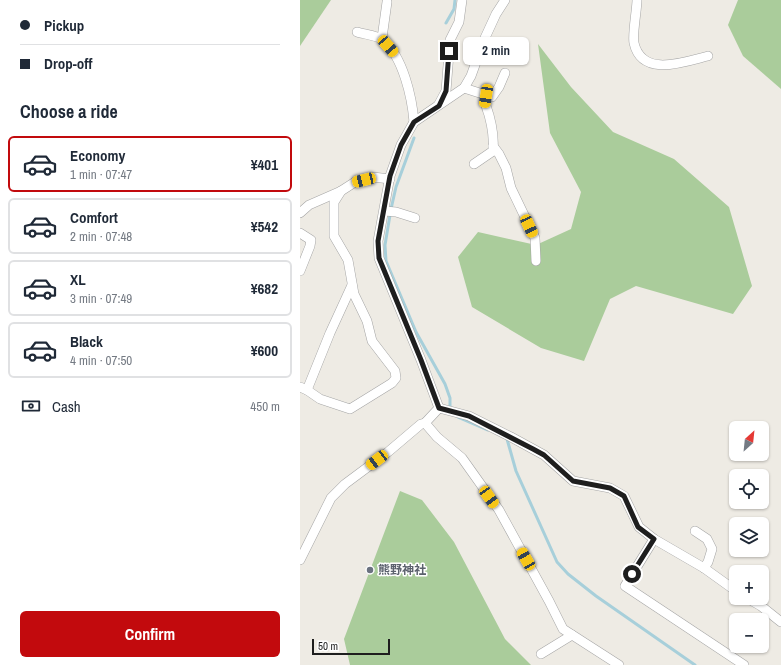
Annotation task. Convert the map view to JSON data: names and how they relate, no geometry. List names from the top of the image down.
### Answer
{
  "places": ["熊野神社"],
  "scale_bar": "50 m",
  "north": "top right",
  "page": {
    "banner": ["Pickup", "Drop-off"],
    "bubble": "2 min",
    "heading": "Choose a ride",
    "list": [
      {
        "name": "Economy",
        "note": "1 min · 07:47",
        "value": "¥401"
      },
      {
        "name": "Comfort",
        "note": "2 min · 07:48",
        "value": "¥542"
      },
      {
        "name": "XL",
        "note": "3 min · 07:49",
        "value": "¥682"
      },
      {
        "name": "Black",
        "note": "4 min · 07:50",
        "value": "¥600"
      }
    ],
    "pay": ["Cash", "450 m"],
    "map_buttons": ["+", "−"],
    "buttons": "Confirm",
    "scale": "50 m"
  }
}
